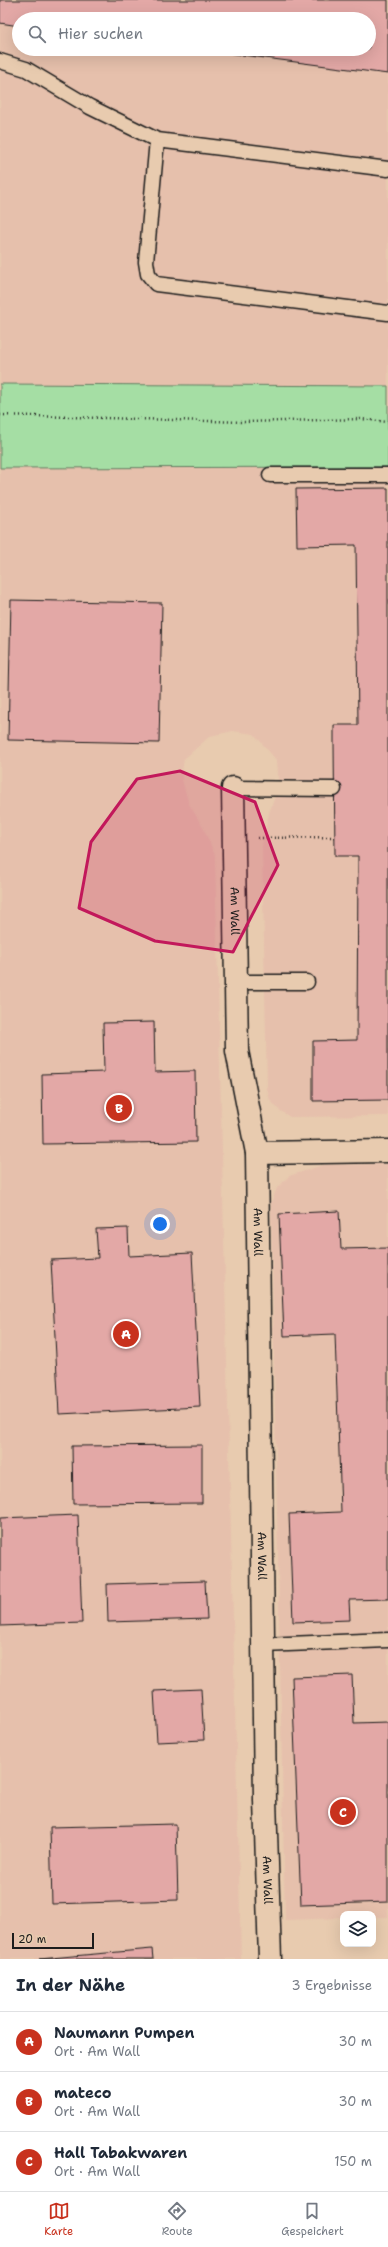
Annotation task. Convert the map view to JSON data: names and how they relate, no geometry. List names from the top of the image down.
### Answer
{
  "streets": {
    "street": ["Am Wall"]
  },
  "scale_bar": "20 m",
  "page": {
    "search": "Hier suchen",
    "pins": ["B", "A", "C"],
    "scale": "20 m",
    "heading": ["In der Nähe", "3 Ergebnisse"],
    "list": [
      {
        "mark": "A",
        "name": "Naumann Pumpen",
        "note": "Ort · Am Wall",
        "value": "30 m"
      },
      {
        "mark": "B",
        "name": "mateco",
        "note": "Ort · Am Wall",
        "value": "30 m"
      },
      {
        "mark": "C",
        "name": "Hall Tabakwaren",
        "note": "Ort · Am Wall",
        "value": "150 m"
      }
    ],
    "nav": ["Karte", "Route", "Gespeichert"]
  }
}
